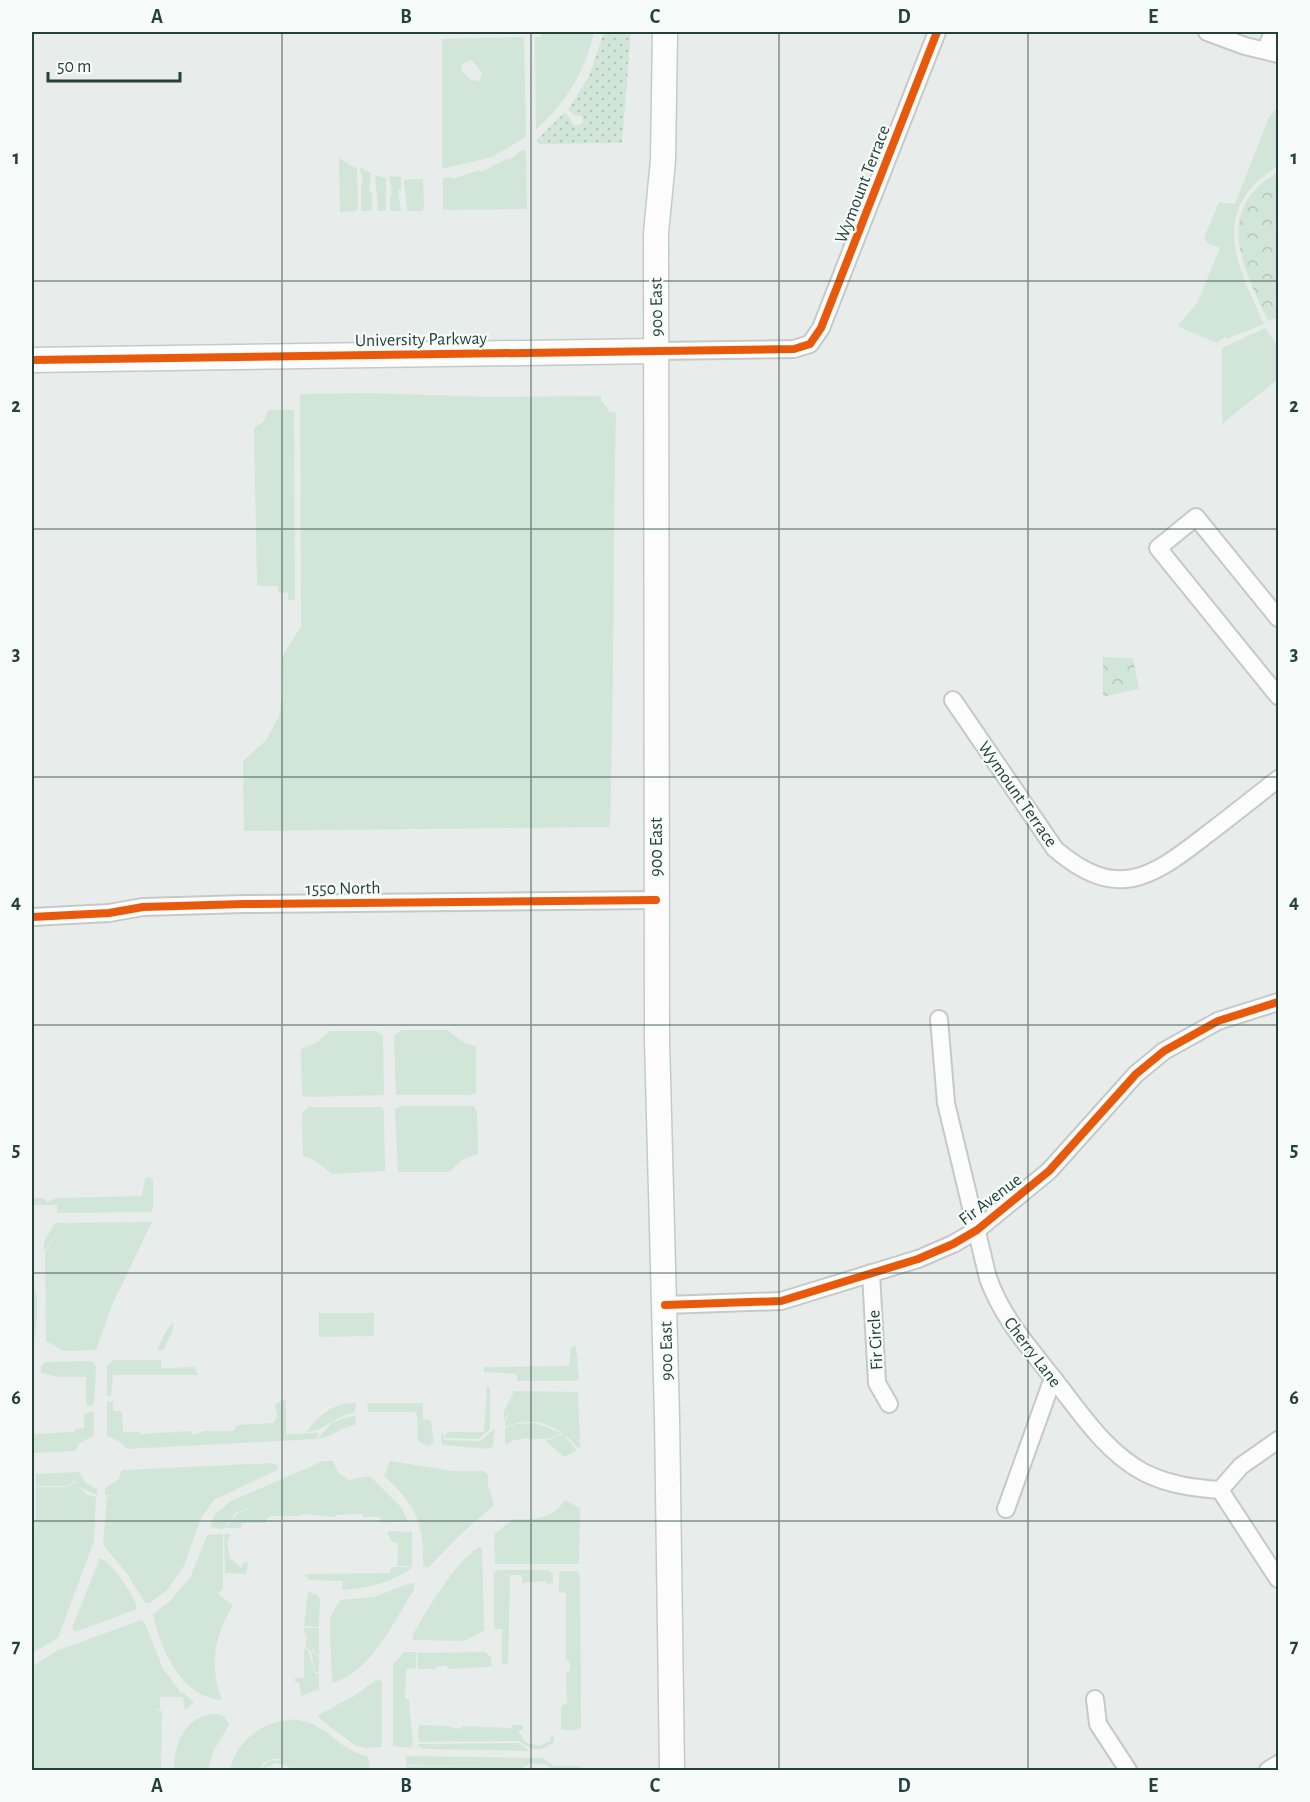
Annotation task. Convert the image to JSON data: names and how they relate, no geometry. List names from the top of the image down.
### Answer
{
  "streets": {
    "main road": ["900 East", "University Parkway"],
    "street": [
      "Wymount Terrace",
      "1550 North",
      "Fir Avenue",
      "Fir Circle",
      "Cherry Lane"
    ]
  },
  "crossings": [
    ["Wymount Terrace", "University Parkway"],
    ["900 East", "University Parkway"],
    ["900 East", "1550 North"],
    ["900 East", "Fir Avenue"],
    ["Fir Avenue", "Fir Circle"],
    ["Fir Avenue", "Cherry Lane"]
  ],
  "scale_bar": "50 m",
  "grid": {
    "columns": [
      "A",
      "B",
      "C",
      "D",
      "E"
    ],
    "rows": [
      "1",
      "2",
      "3",
      "4",
      "5",
      "6",
      "7"
    ]
  }
}
